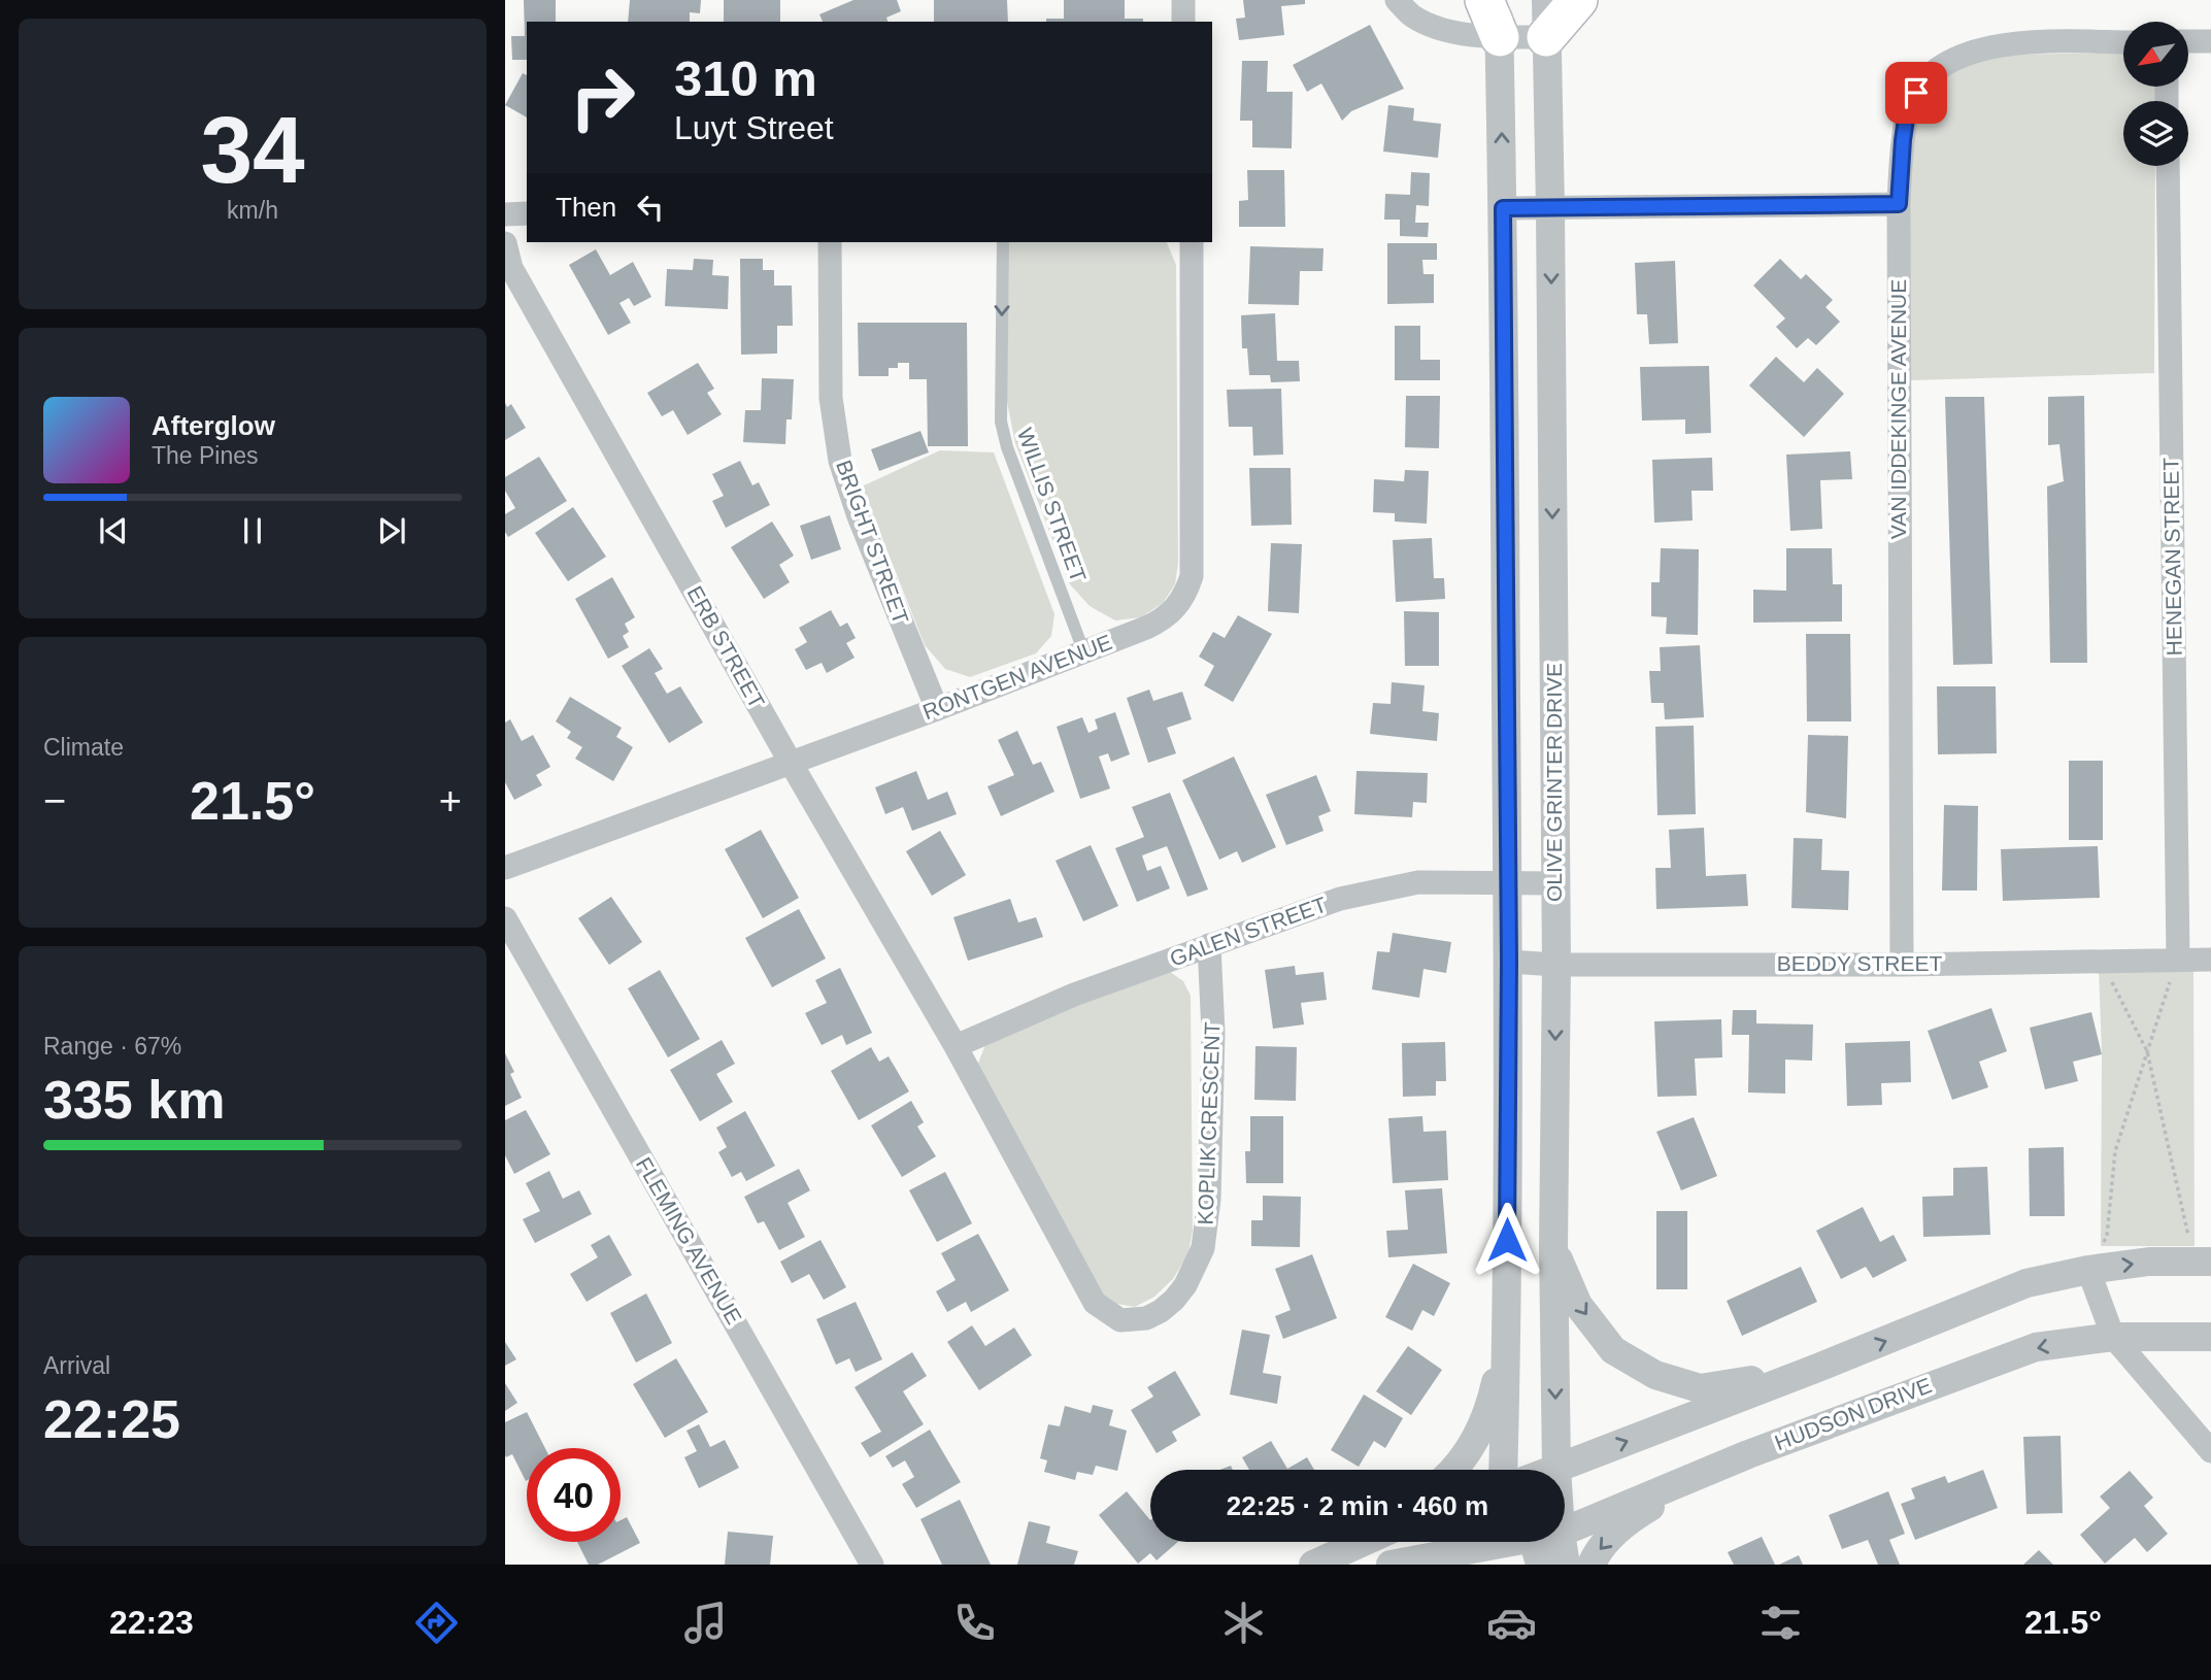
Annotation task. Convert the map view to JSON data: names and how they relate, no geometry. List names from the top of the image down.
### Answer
{
  "streets": {
    "street": [
      "VAN IDDEKINGE AVENUE",
      "BRIGHT STREET",
      "HENEGAN STREET",
      "ERB STREET",
      "RONTGEN AVENUE",
      "OLIVE GRINTER DRIVE",
      "GALEN STREET",
      "BEDDY STREET",
      "KOPLIK CRESCENT",
      "FLEMING AVENUE",
      "HUDSON DRIVE"
    ],
    "lane": ["WILLIS STREET"]
  },
  "crossings": [
    ["VAN IDDEKINGE AVENUE", "BEDDY STREET"],
    ["WILLIS STREET", "RONTGEN AVENUE"],
    ["BRIGHT STREET", "RONTGEN AVENUE"],
    ["HENEGAN STREET", "BEDDY STREET"],
    ["ERB STREET", "RONTGEN AVENUE"],
    ["ERB STREET", "GALEN STREET"],
    ["ERB STREET", "KOPLIK CRESCENT"],
    ["OLIVE GRINTER DRIVE", "GALEN STREET"],
    ["OLIVE GRINTER DRIVE", "BEDDY STREET"],
    ["OLIVE GRINTER DRIVE", "HUDSON DRIVE"],
    ["GALEN STREET", "KOPLIK CRESCENT"]
  ],
  "one_way": ["WILLIS STREET"],
  "north": "bottom left",
  "page": {
    "tile": [
      ["34", "km/h"],
      "Climate",
      ["Range · 67%", "335 km"],
      ["Arrival", "22:25"]
    ],
    "turn": ["310 m", "Luyt Street"],
    "then": "Then",
    "song": ["Afterglow", "The Pines"],
    "heat": ["−", "21.5°", "+"],
    "limit": "40",
    "trip": "22:25 · 2 min · 460 m",
    "tabs": ["22:23", "21.5°"]
  }
}
